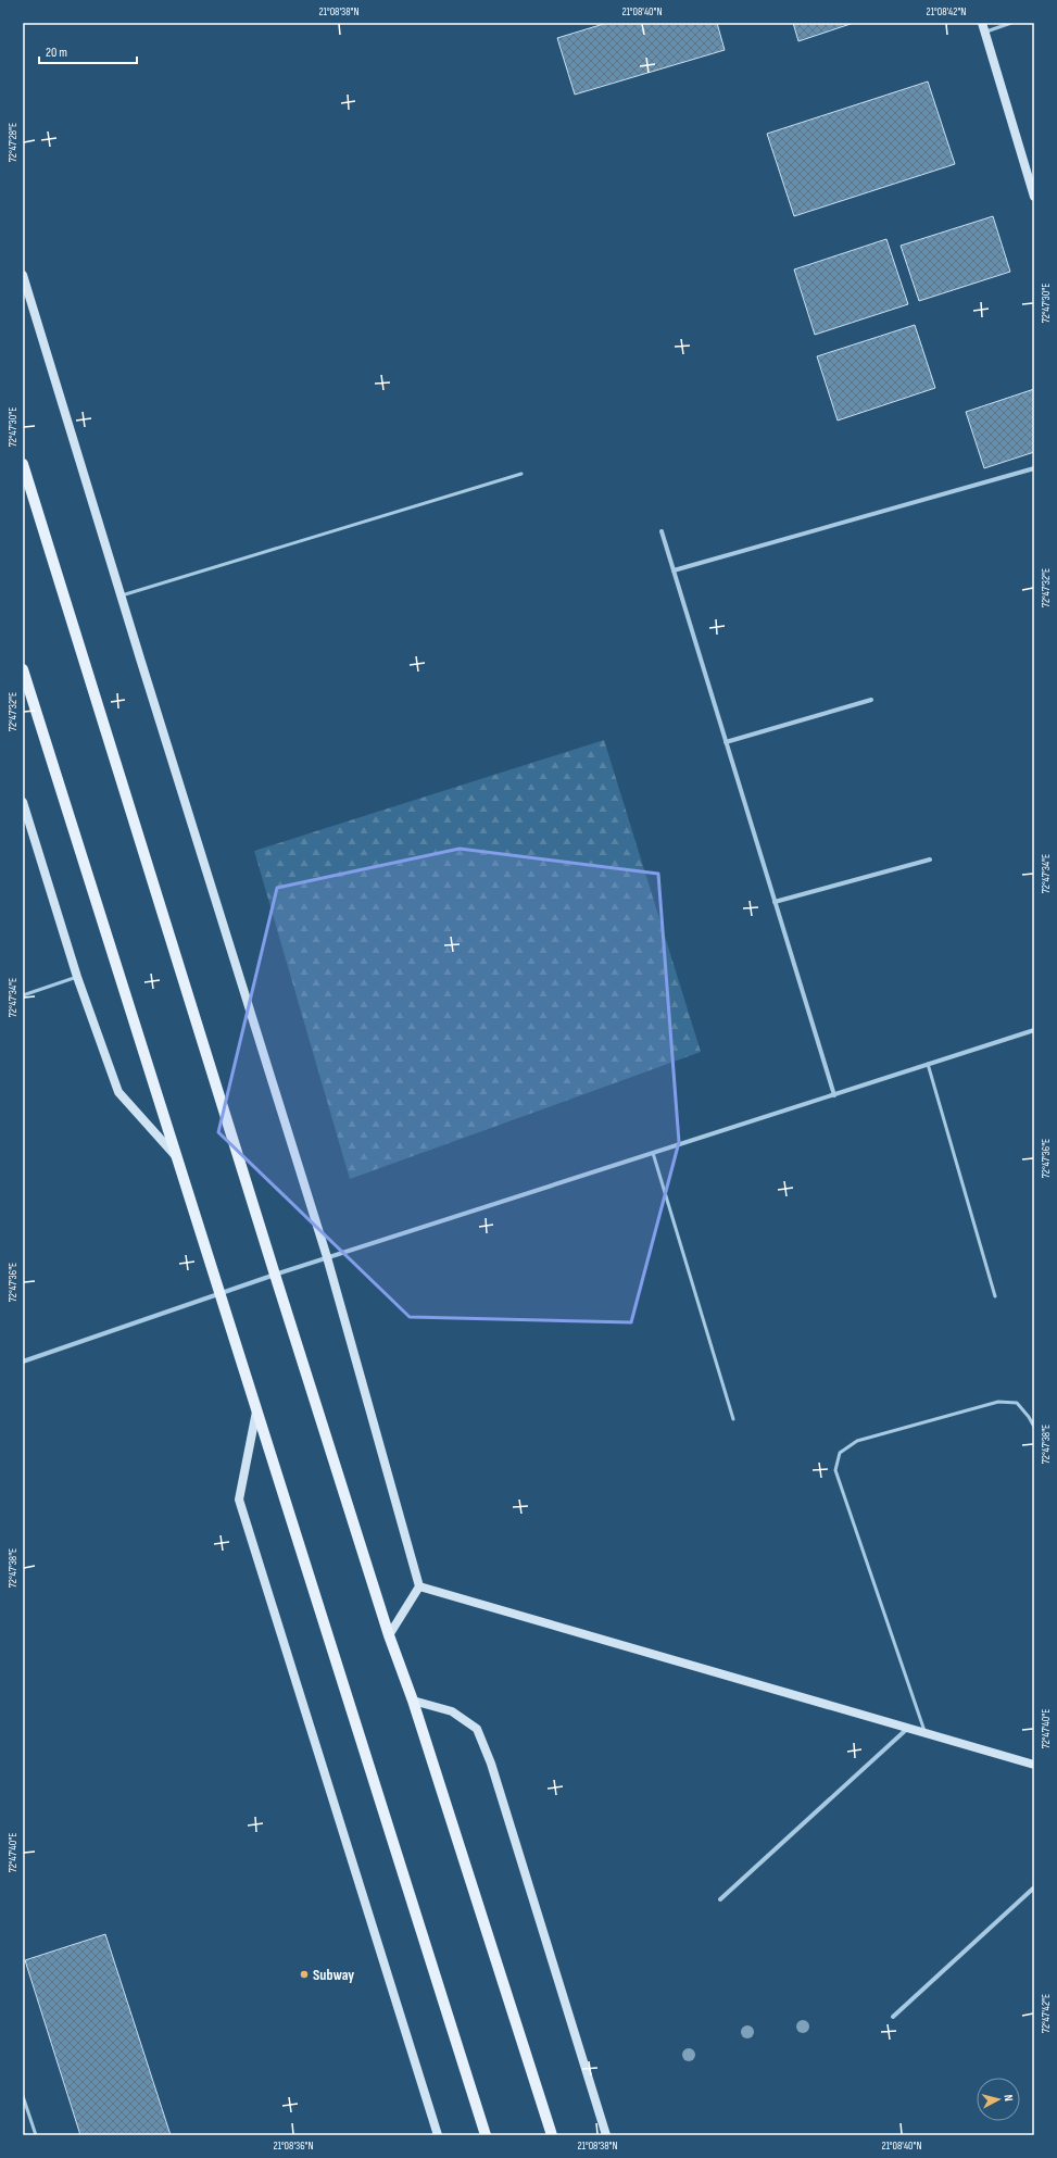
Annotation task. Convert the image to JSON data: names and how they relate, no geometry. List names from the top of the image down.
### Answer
{
  "places": ["Subway"],
  "scale_bar": "20 m",
  "north": "right",
  "coordinates": [
    "21°08'38\"N",
    "21°08'40\"N",
    "21°08'42\"N",
    "72°47'28\"E",
    "72°47'30\"E",
    "72°47'32\"E",
    "72°47'34\"E",
    "72°47'36\"E",
    "72°47'38\"E",
    "72°47'40\"E",
    "72°47'42\"E",
    "21°08'36\"N"
  ]
}
